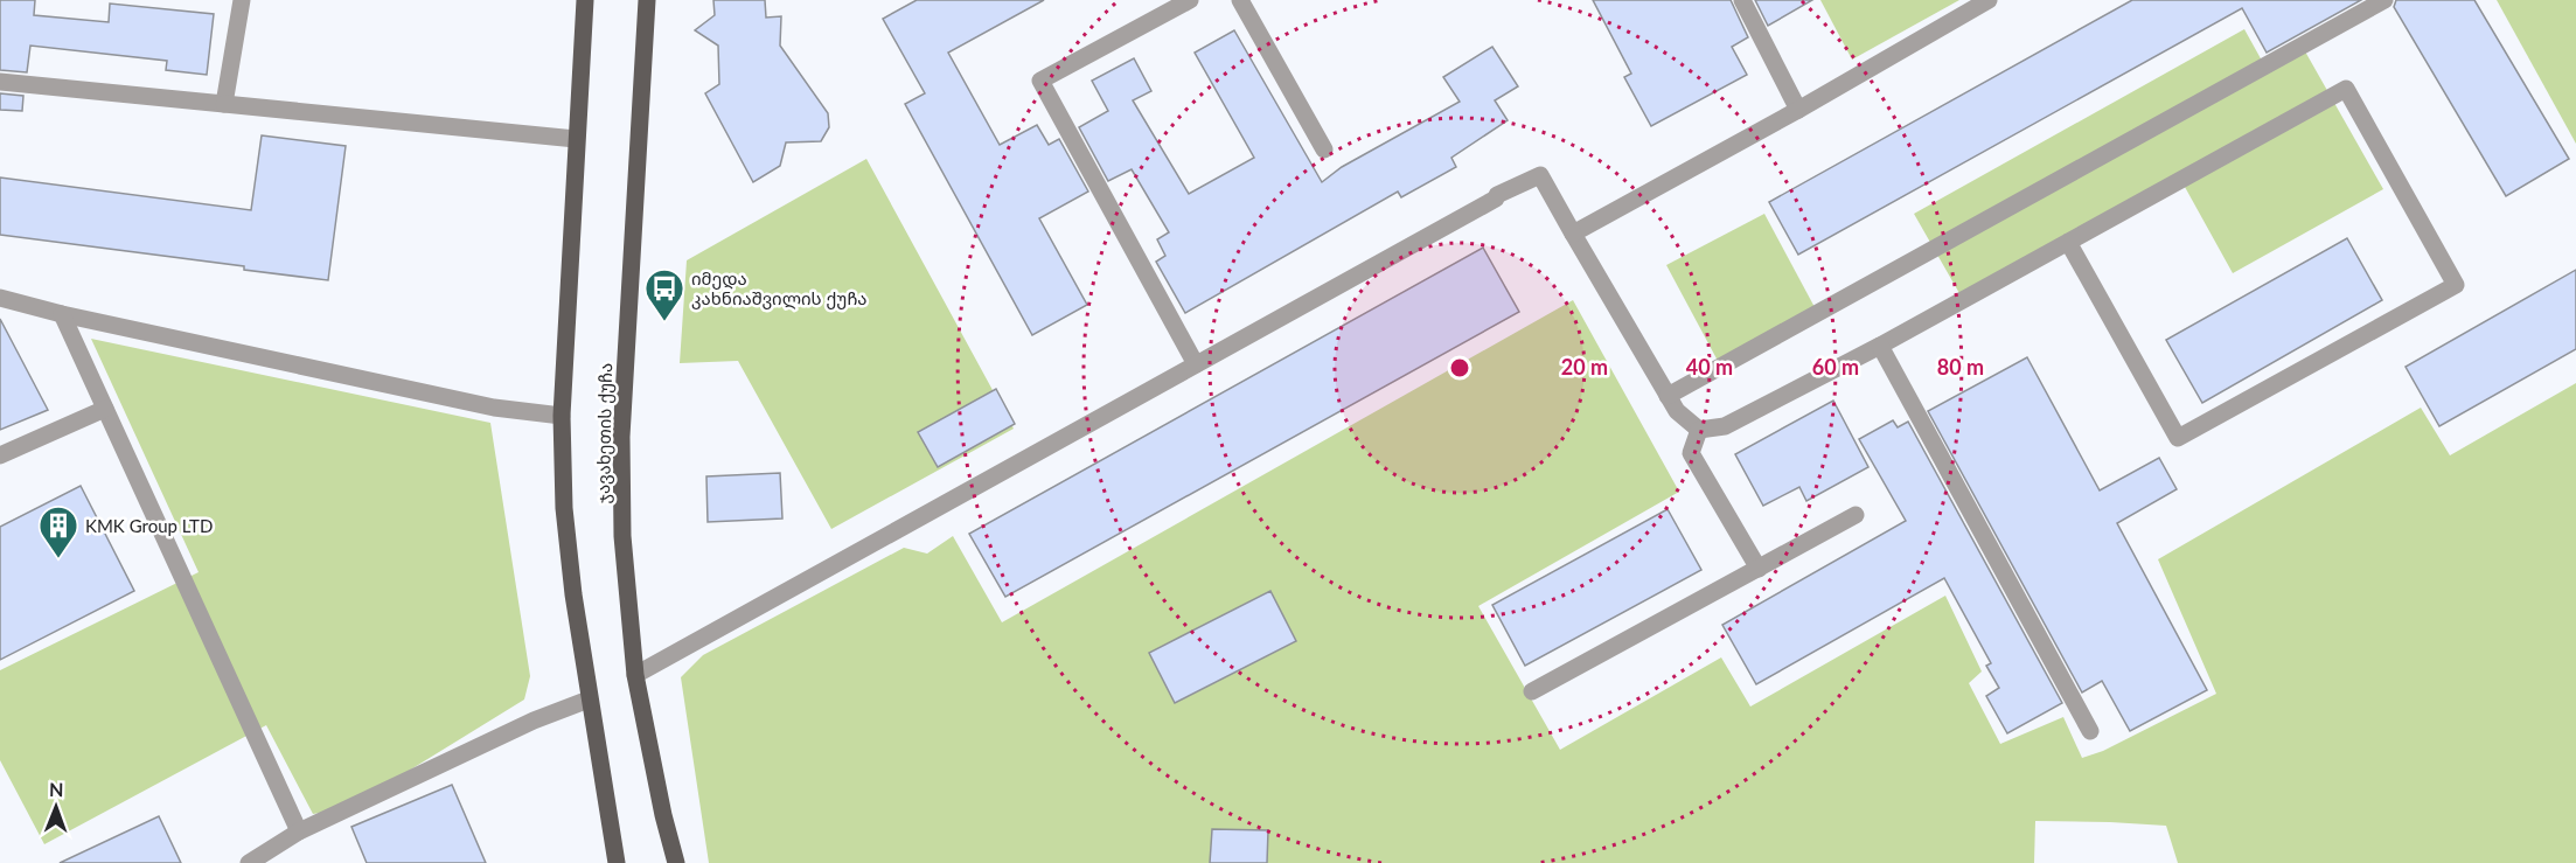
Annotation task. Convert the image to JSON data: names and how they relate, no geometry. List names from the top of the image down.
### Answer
{
  "streets": {
    "main road": ["ჯავახეთის ქუჩა"]
  },
  "places": {
    "bus stop": ["იმედა კახნიაშვილის ქუჩა"],
    "building": ["KMK Group LTD"]
  },
  "north": "top",
  "rings": [
    "20 m",
    "40 m",
    "60 m",
    "80 m"
  ]
}
